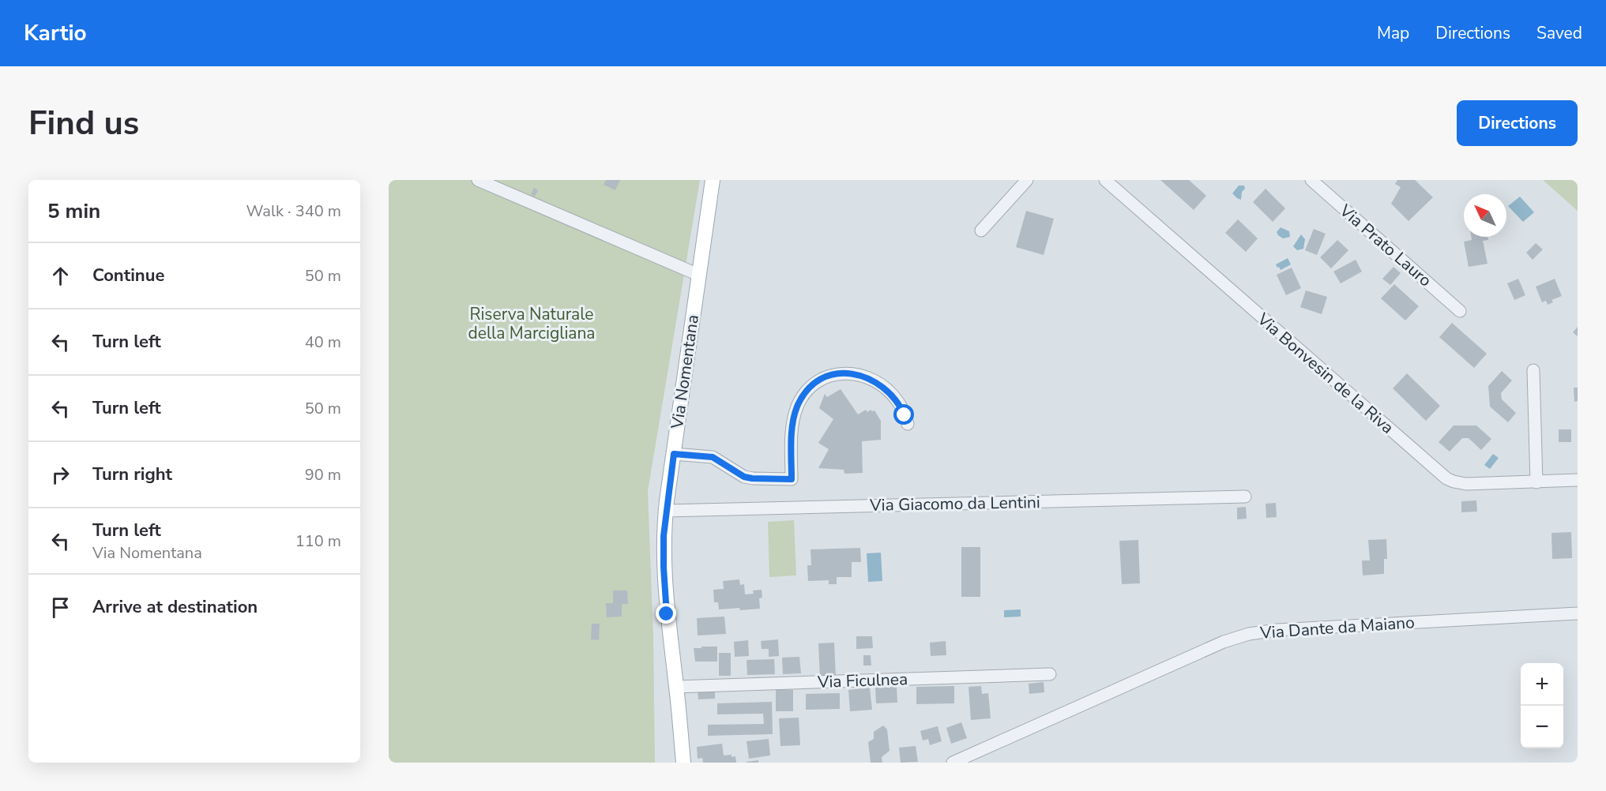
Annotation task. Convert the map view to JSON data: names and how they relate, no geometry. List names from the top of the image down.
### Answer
{
  "streets": {
    "main road": ["Via Nomentana"],
    "street": [
      "Via Prato Lauro",
      "Via Bonvesin de la Riva",
      "Via Giacomo da Lentini",
      "Via Dante da Maiano",
      "Via Ficulnea"
    ]
  },
  "crossings": [
    ["Via Nomentana", "Via Giacomo da Lentini"],
    ["Via Nomentana", "Via Ficulnea"]
  ],
  "parks": ["Riserva Naturale della Marcigliana"],
  "north": "top left",
  "page": {
    "header": "Kartio",
    "nav": ["Map", "Directions", "Saved"],
    "buttons": "Directions",
    "title": "Find us",
    "heading": ["5 min", "Walk · 340 m"],
    "list": [
      ["Continue", "50 m"],
      ["Turn left", "40 m"],
      ["Turn left", "50 m"],
      ["Turn right", "90 m"],
      ["Turn left", "Via Nomentana", "110 m"],
      "Arrive at destination"
    ],
    "map_buttons": ["+", "−"]
  }
}
